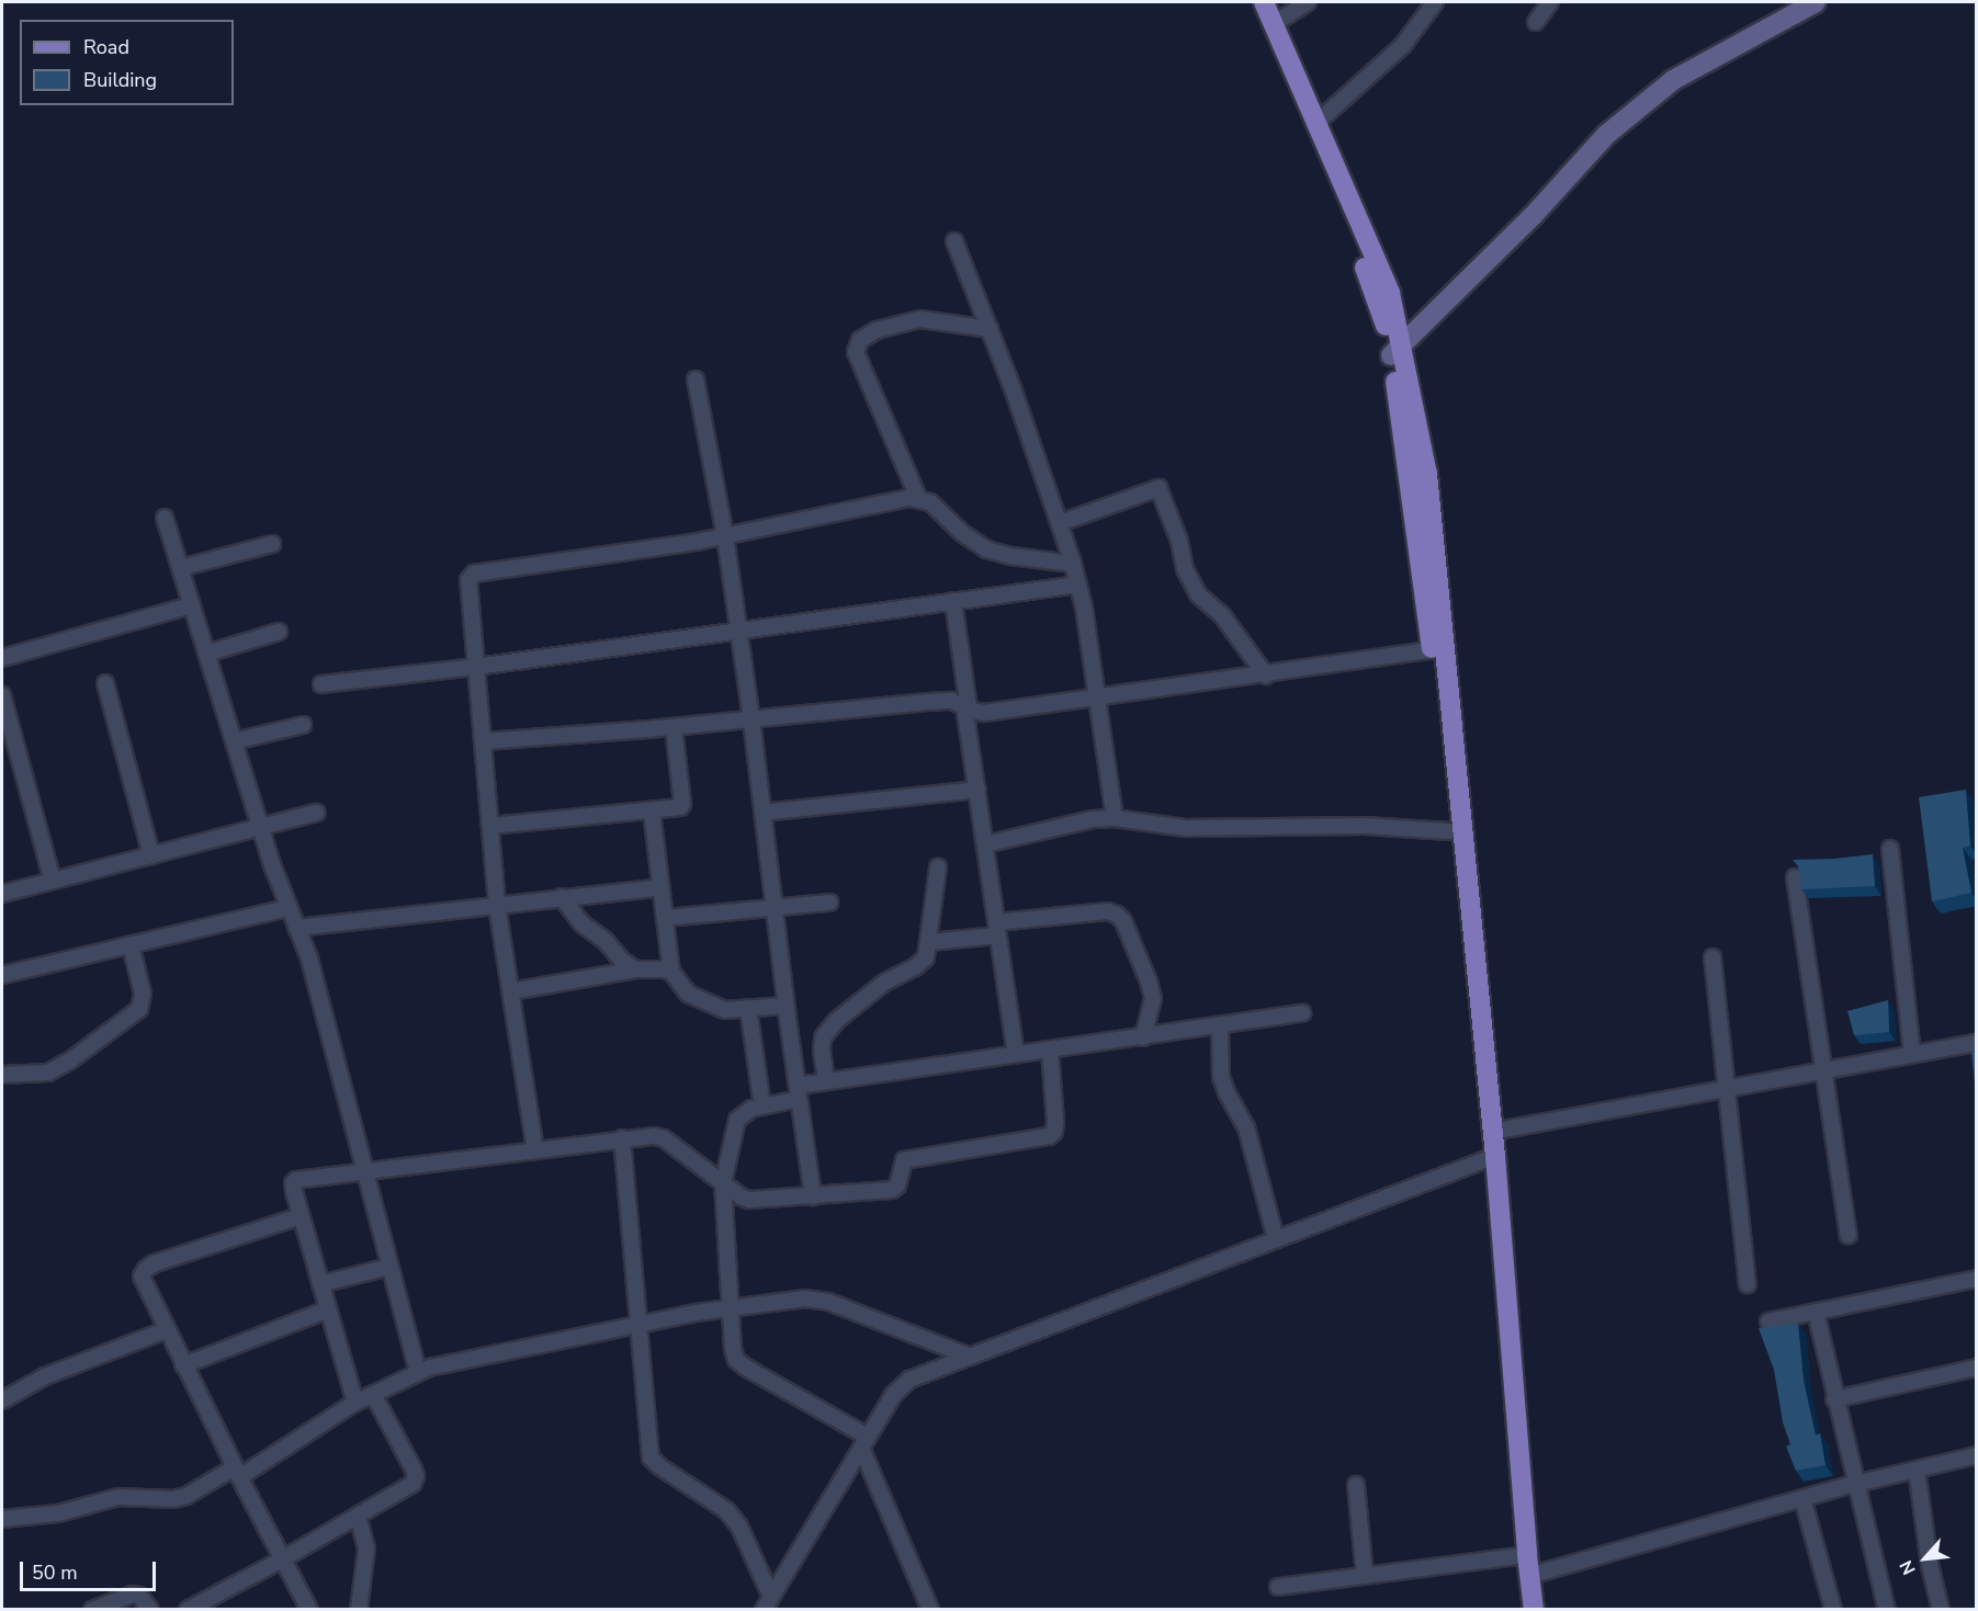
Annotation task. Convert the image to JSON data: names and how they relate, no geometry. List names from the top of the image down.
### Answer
{
  "legend": ["Road", "Building"],
  "scale_bar": "50 m",
  "north": "bottom left"
}
